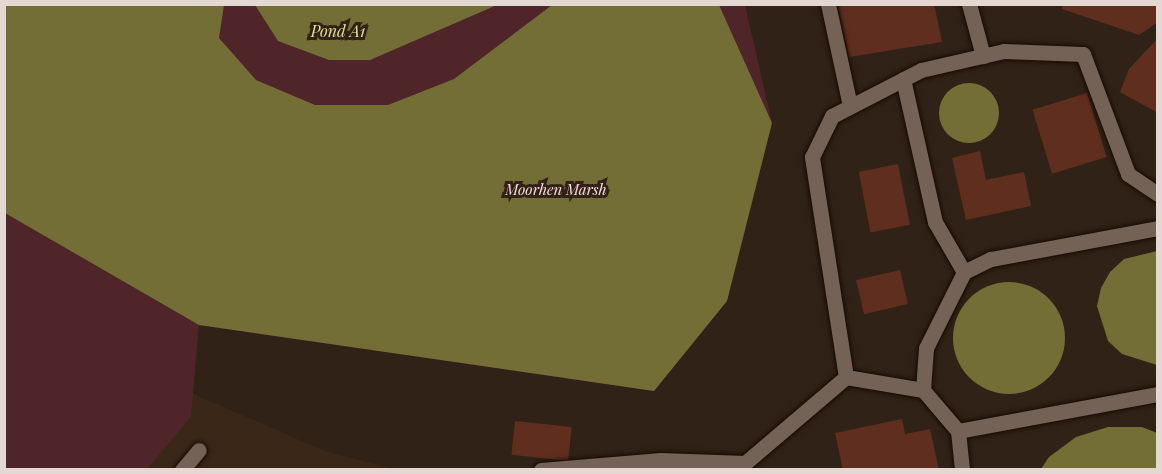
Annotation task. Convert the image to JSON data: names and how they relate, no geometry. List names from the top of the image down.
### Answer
{
  "water": ["Pond A1"],
  "parks": ["Moorhen Marsh"]
}
